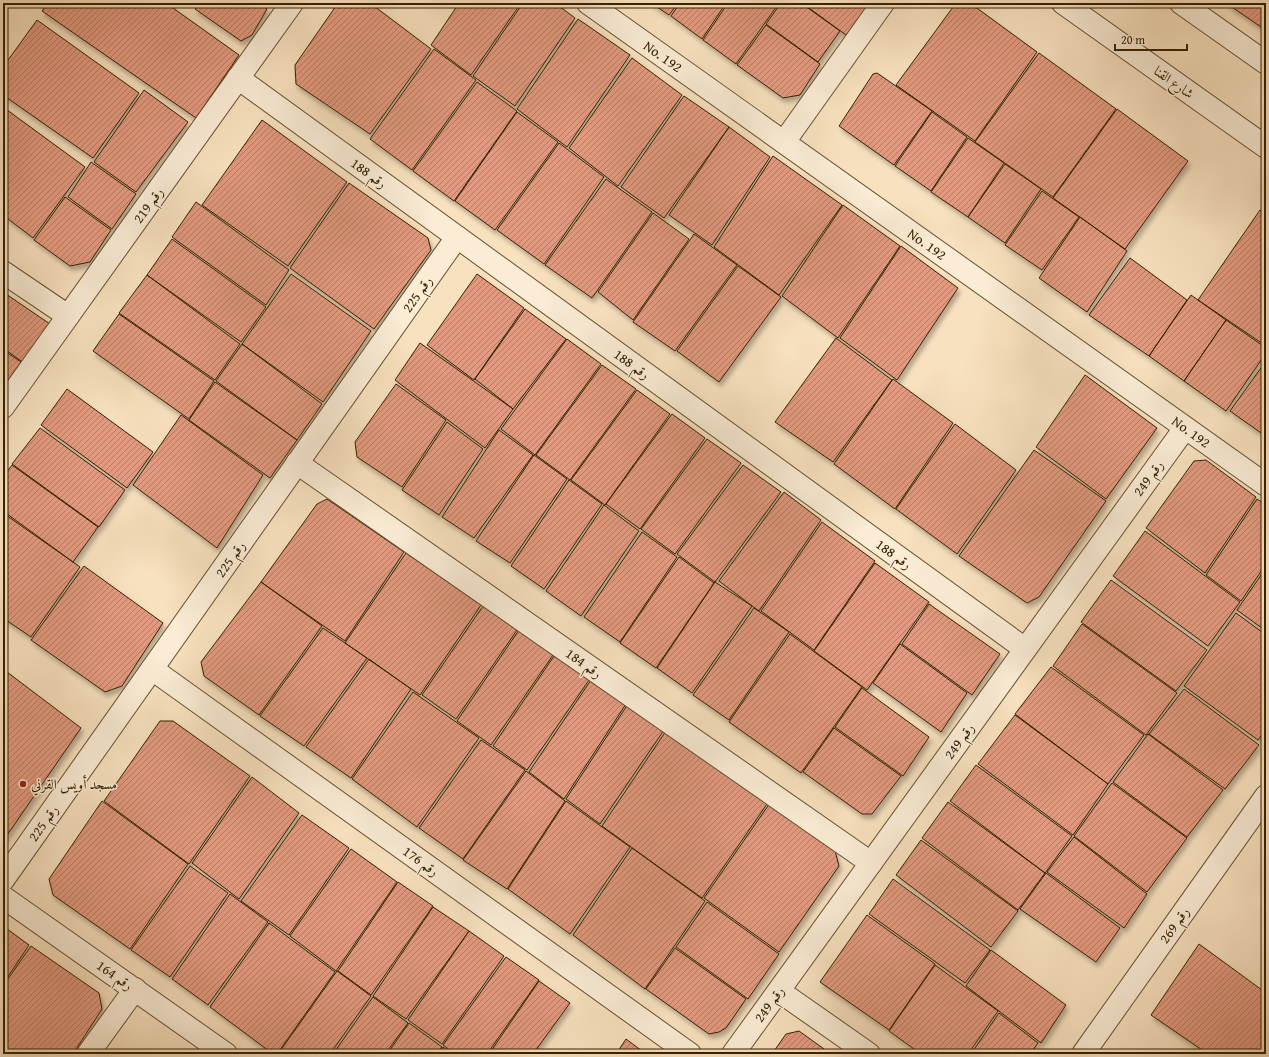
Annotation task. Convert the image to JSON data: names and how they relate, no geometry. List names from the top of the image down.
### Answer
{
  "streets": {
    "street": [
      "No. 192",
      "شارع القنا",
      "رقم 188",
      "رقم 219",
      "رقم 225",
      "رقم 249",
      "رقم 184",
      "رقم 176",
      "رقم 269",
      "رقم 164"
    ]
  },
  "crossings": [
    ["No. 192", "رقم 249"],
    ["رقم 188", "رقم 219"],
    ["رقم 188", "رقم 225"],
    ["رقم 188", "رقم 249"],
    ["رقم 225", "رقم 184"],
    ["رقم 225", "رقم 176"],
    ["رقم 249", "رقم 184"]
  ],
  "places": ["مسجد أويس القرني"],
  "scale_bar": "20 m"
}
